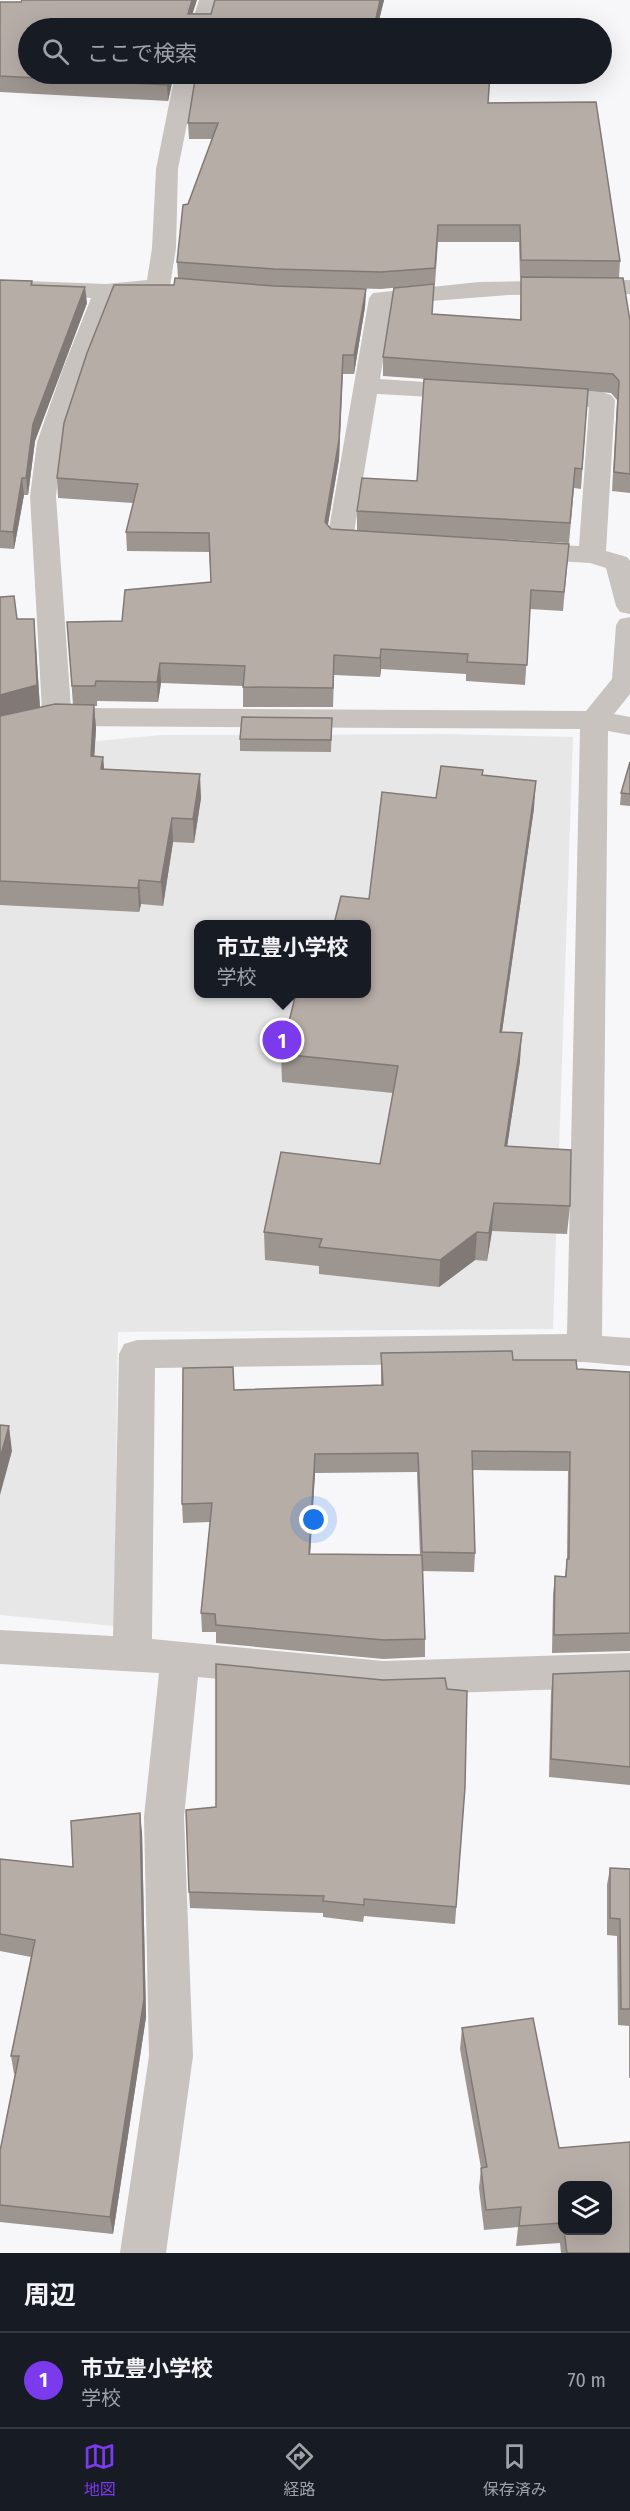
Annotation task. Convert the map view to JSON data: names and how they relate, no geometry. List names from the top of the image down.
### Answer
{
  "page": {
    "search": "ここで検索",
    "popup": ["市立豊小学校", "学校"],
    "pins": "1",
    "heading": "周辺",
    "list": [
      {
        "mark": "1",
        "name": "市立豊小学校",
        "note": "学校",
        "value": "70 m"
      }
    ],
    "nav": ["地図", "経路", "保存済み"]
  }
}
